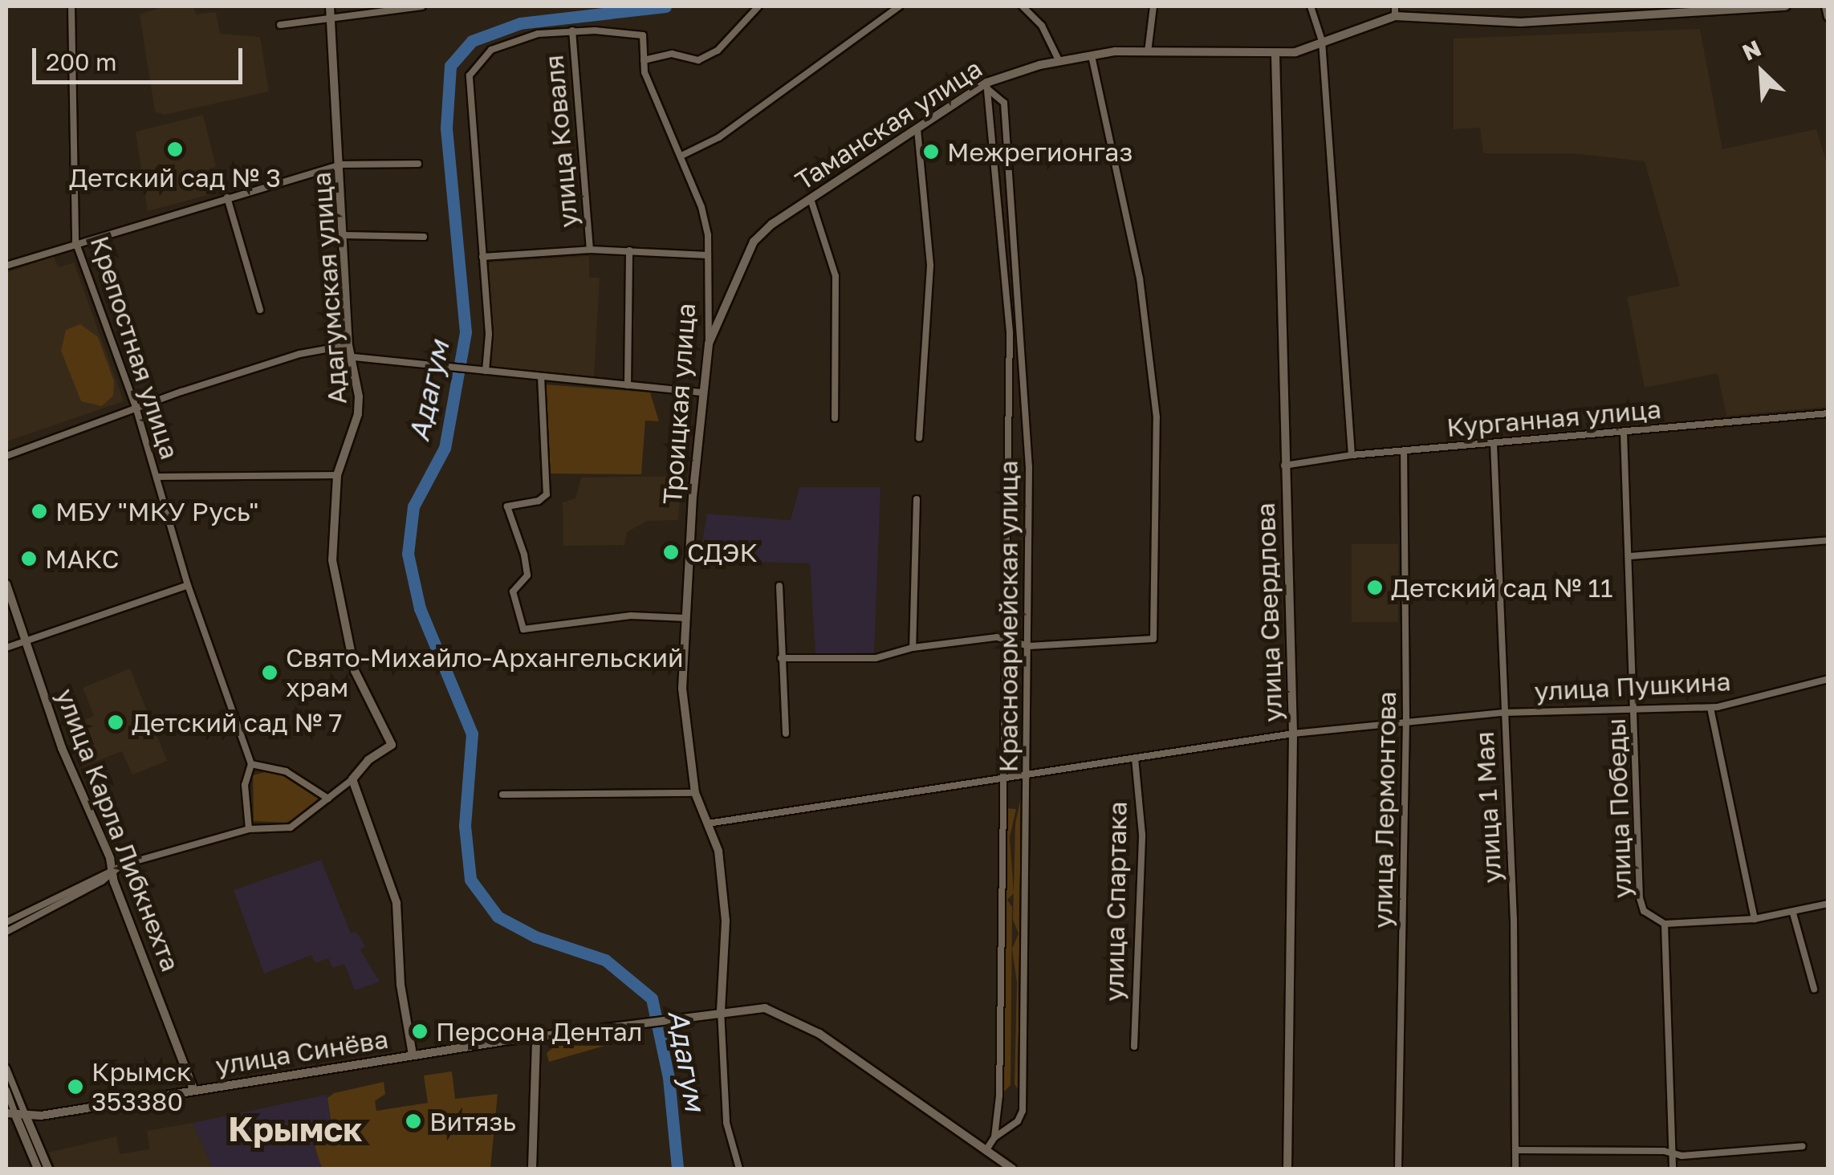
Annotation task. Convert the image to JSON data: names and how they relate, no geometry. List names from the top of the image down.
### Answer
{
  "streets": {
    "main road": [
      "Таманская улица",
      "Адагумская улица",
      "Троицкая улица",
      "улица Свердлова",
      "улица Карла Либкнехта",
      "улица Синёва"
    ],
    "street": [
      "улица Коваля",
      "Крепостная улица",
      "Курганная улица",
      "Красноармейская улица",
      "улица Пушкина",
      "улица 1 Мая",
      "улица Победы",
      "улица Лермонтова",
      "улица Спартака"
    ]
  },
  "crossings": [
    ["Таманская улица", "Троицкая улица"],
    ["Таманская улица", "улица Свердлова"],
    ["Таманская улица", "Красноармейская улица"],
    ["улица Коваля", "Троицкая улица"],
    ["Троицкая улица", "улица Пушкина"],
    ["Троицкая улица", "улица Синёва"],
    ["Курганная улица", "улица Свердлова"],
    ["Курганная улица", "улица 1 Мая"],
    ["Курганная улица", "улица Победы"],
    ["Курганная улица", "улица Лермонтова"],
    ["улица Свердлова", "улица Пушкина"],
    ["Красноармейская улица", "улица Пушкина"],
    ["Красноармейская улица", "улица Синёва"],
    ["улица Пушкина", "улица 1 Мая"],
    ["улица Пушкина", "улица Победы"],
    ["улица Пушкина", "улица Лермонтова"],
    ["улица Пушкина", "улица Спартака"],
    ["улица Карла Либкнехта", "улица Синёва"]
  ],
  "districts": ["Крымск"],
  "water": ["Адагум"],
  "places": [
    "Детский сад № 3",
    "Межрегионгаз",
    "МБУ \"МКУ Русь\"",
    "СДЭК",
    "МАКС",
    "Детский сад № 11",
    "Свято-Михайло-Архангельский храм",
    "Детский сад № 7",
    "Персона Дентал",
    "Крымск 353380",
    "Витязь"
  ],
  "scale_bar": "200 m",
  "north": "top left"
}
